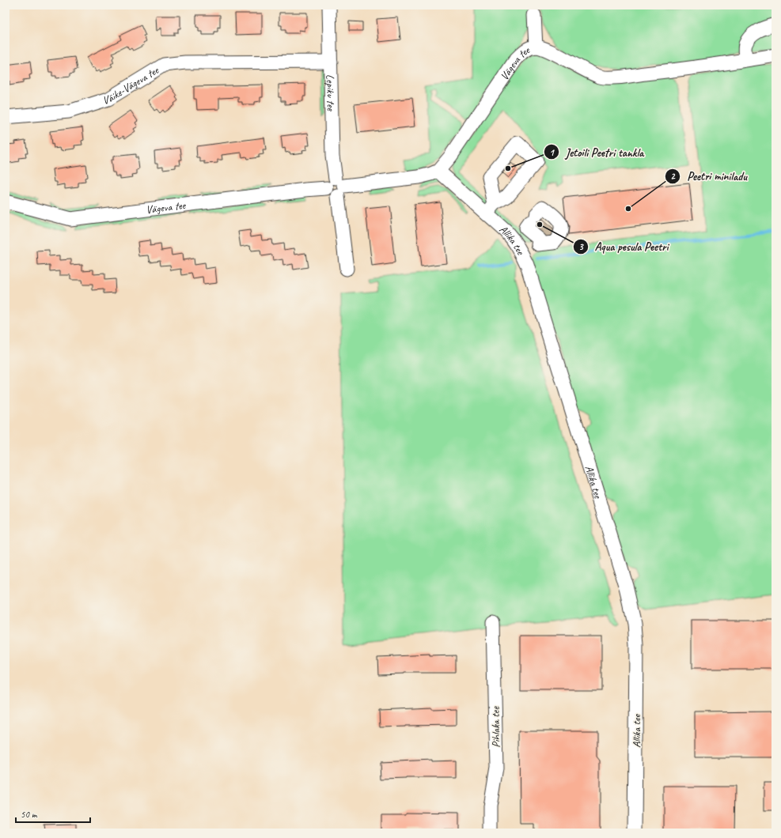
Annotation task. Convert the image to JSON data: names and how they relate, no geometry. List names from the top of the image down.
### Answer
{
  "streets": {
    "street": [
      "Vägeva tee",
      "Väike-Vägeva tee",
      "Lepiku tee",
      "Allika tee",
      "Pihlaka tee"
    ]
  },
  "crossings": [
    ["Vägeva tee", "Lepiku tee"],
    ["Vägeva tee", "Allika tee"],
    ["Väike-Vägeva tee", "Lepiku tee"]
  ],
  "places": ["Jetoili Peetri tankla", "Peetri miniladu", "Aqua pesula Peetri"],
  "scale_bar": "50 m"
}
